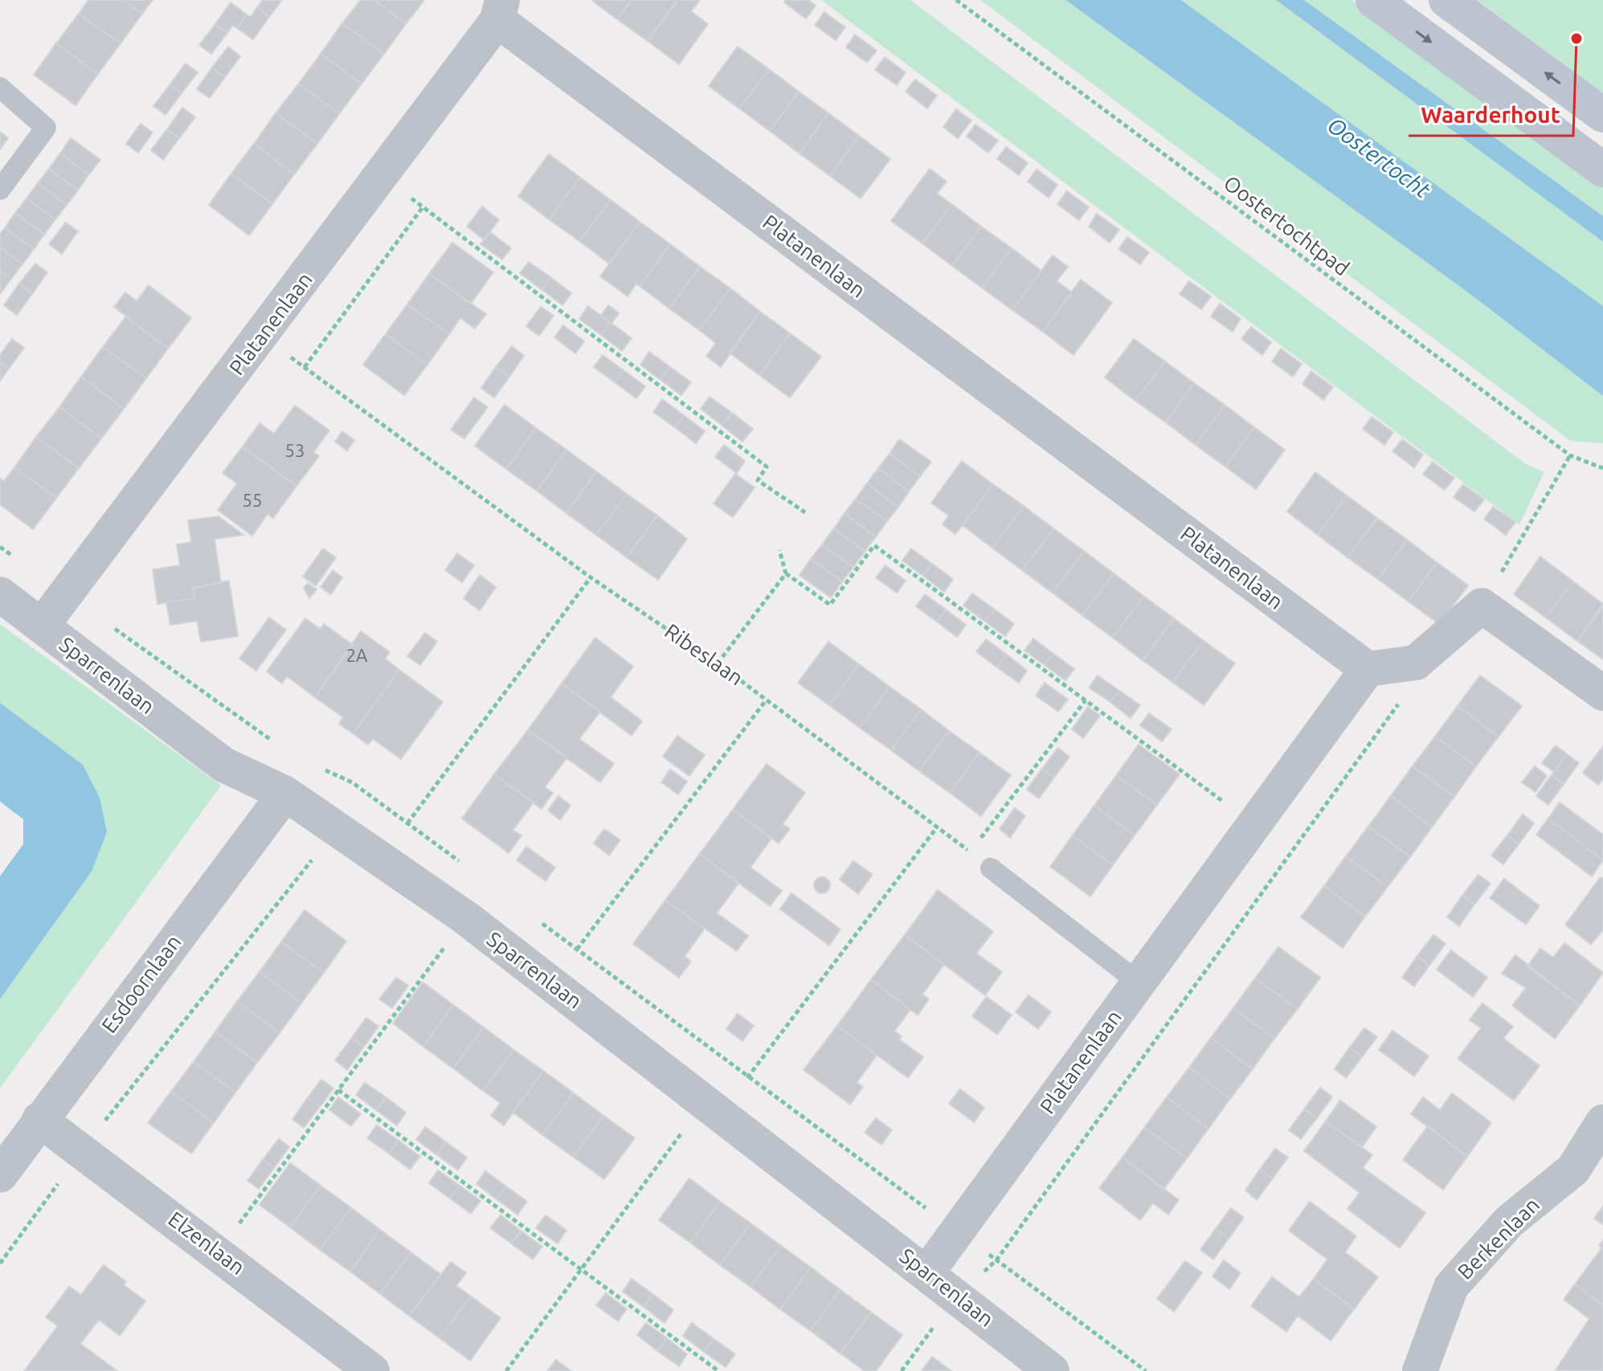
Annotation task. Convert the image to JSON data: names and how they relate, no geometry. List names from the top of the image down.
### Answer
{
  "streets": {
    "street": [
      "Platanenlaan",
      "Sparrenlaan",
      "Esdoornlaan",
      "Berkenlaan",
      "Elzenlaan"
    ],
    "path": ["Oostertochtpad", "Ribeslaan"]
  },
  "crossings": [
    ["Platanenlaan", "Ribeslaan"],
    ["Platanenlaan", "Sparrenlaan"],
    ["Sparrenlaan", "Esdoornlaan"],
    ["Esdoornlaan", "Elzenlaan"]
  ],
  "water": ["Oostertocht"],
  "places": ["Waarderhout"],
  "house_numbers": ["53", "55", "2A"]
}
